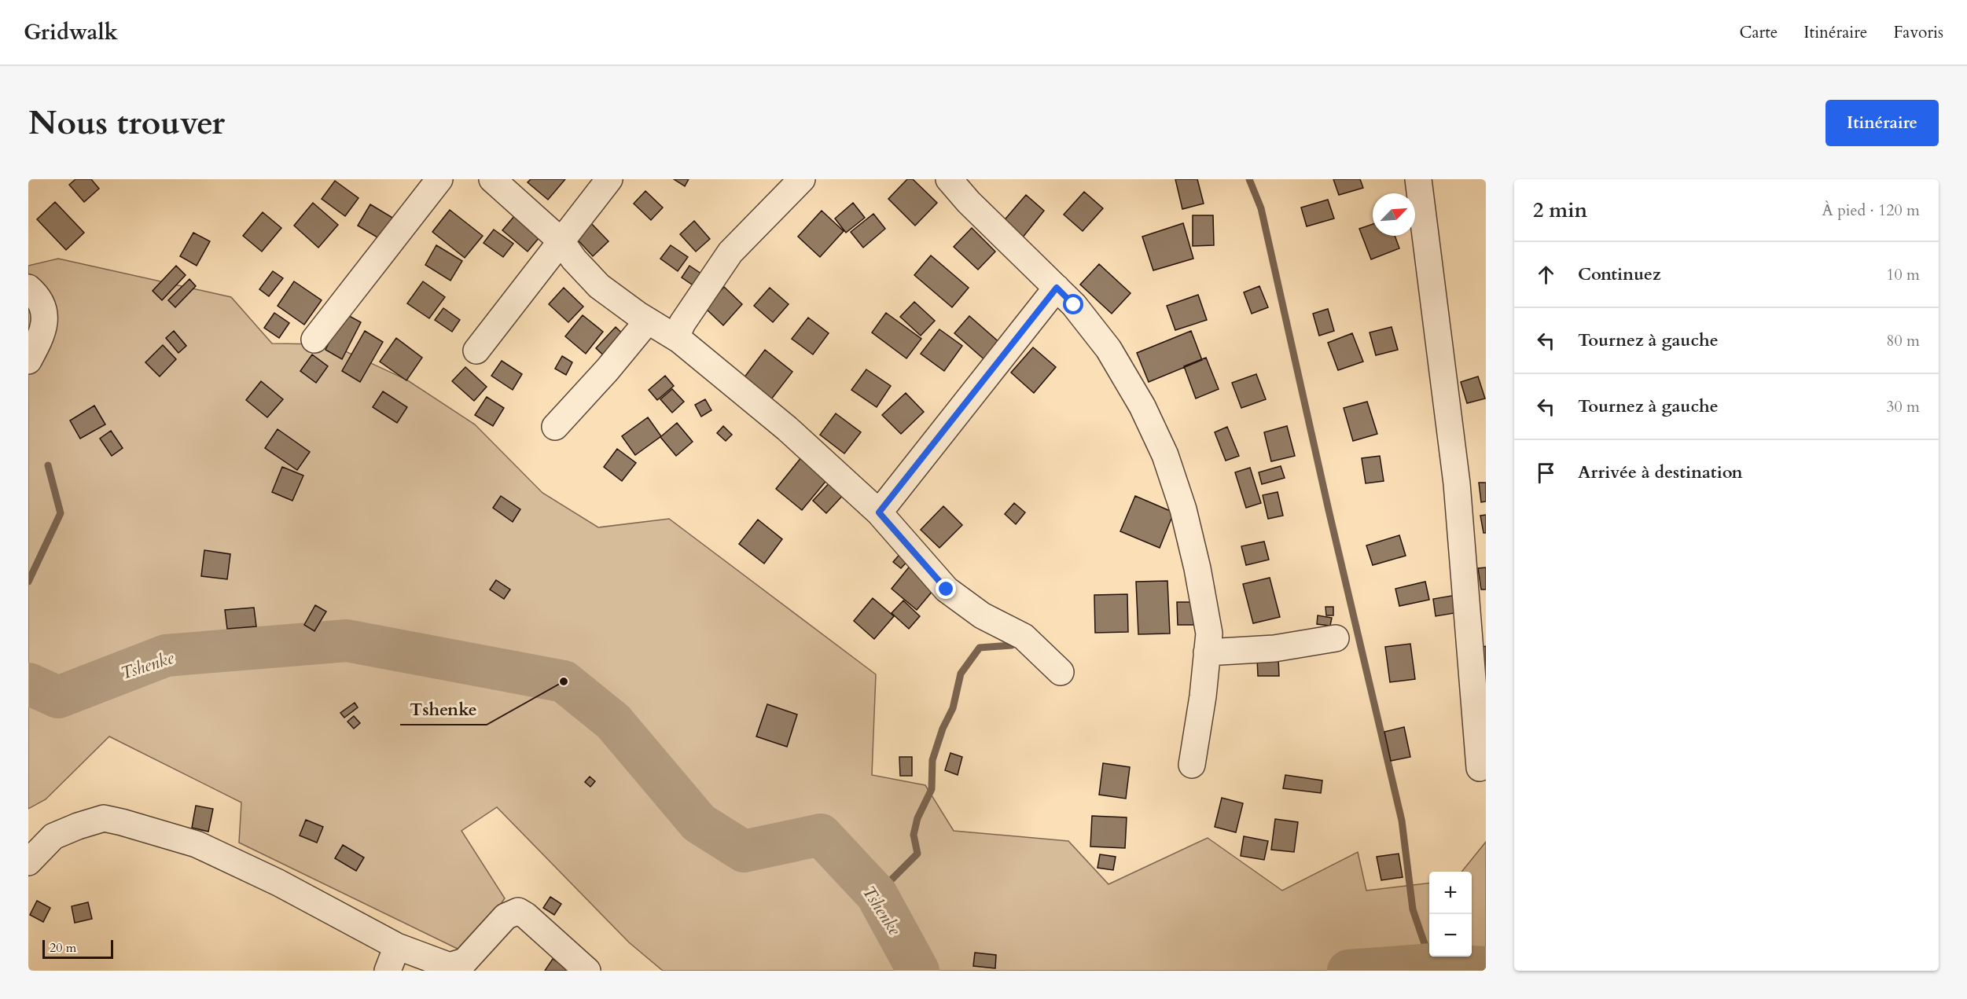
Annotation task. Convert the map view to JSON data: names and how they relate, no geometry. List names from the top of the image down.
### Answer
{
  "water": ["Tshenke"],
  "places": ["Tshenke"],
  "scale_bar": "20 m",
  "north": "top right",
  "page": {
    "header": "Gridwalk",
    "nav": ["Carte", "Itinéraire", "Favoris"],
    "buttons": "Itinéraire",
    "title": "Nous trouver",
    "heading": ["2 min", "À pied · 120 m"],
    "list": [
      ["Continuez", "10 m"],
      ["Tournez à gauche", "80 m"],
      ["Tournez à gauche", "30 m"],
      "Arrivée à destination"
    ],
    "map_buttons": ["+", "−"],
    "scale": "20 m"
  }
}
